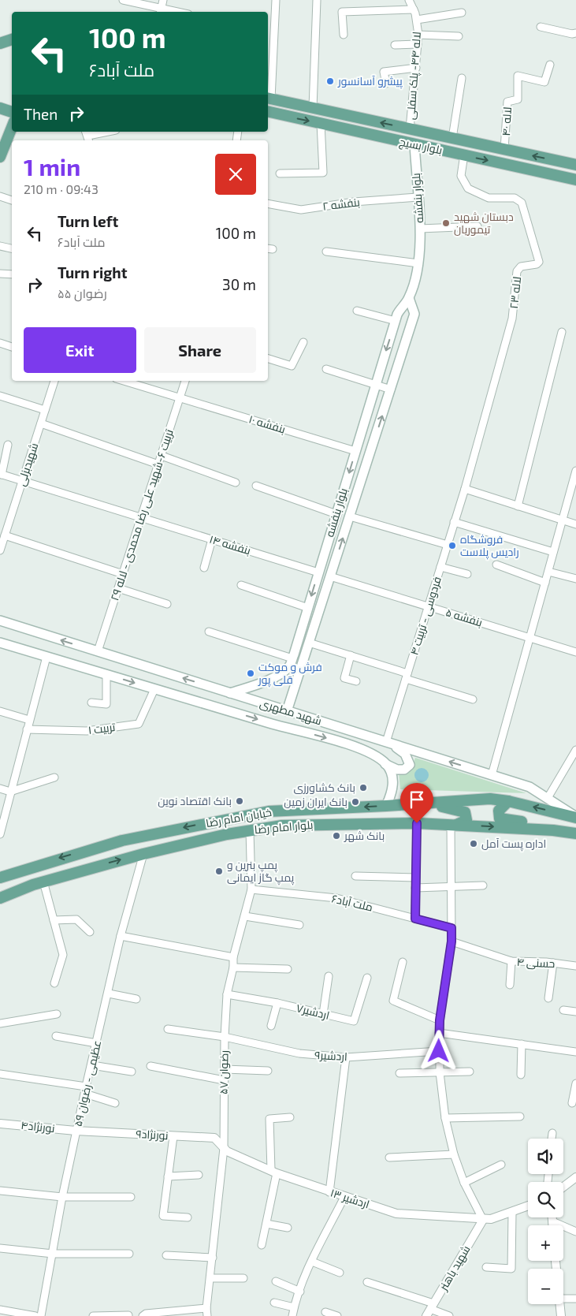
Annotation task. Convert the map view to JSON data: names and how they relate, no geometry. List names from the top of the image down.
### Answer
{
  "streets": {
    "main road": [
      "بلوار بسیج",
      "بلوار بنفشه",
      "شهید مطهری",
      "خیابان امام رضا",
      "بلوار امام رضا"
    ],
    "street": [
      "لاله ۴۴- پلک سفلی",
      "لاله ۴۰",
      "بنفشه ۲",
      "لاله ۲۳",
      "بنفشه ۱۰",
      "شهیدبزلی",
      "تربیت ۶-شهید علی رضا محمدی - لاله ۲۹",
      "بنفشه ۱۴",
      "فردوسی - تربیت ۴",
      "بنفشه ۵",
      "تربیت ۱",
      "ملت آباد۶",
      "حسنی ۴",
      "اردشیر۷",
      "اردشیر۹",
      "رضوان ۵۷",
      "عظیمی - رضوان ۵۹",
      "نورنژاد۴",
      "نورنژاد۹",
      "اردشیر ۱۳",
      "شهید باهنر"
    ]
  },
  "crossings": [
    ["لاله ۴۴- پلک سفلی", "بلوار بسیج"],
    ["لاله ۴۰", "بلوار بسیج"],
    ["بلوار بسیج", "بلوار بنفشه"],
    ["بلوار بسیج", "لاله ۲۳"],
    ["بلوار بنفشه", "بنفشه ۲"],
    ["بلوار بنفشه", "بنفشه ۱۰"],
    ["بلوار بنفشه", "بنفشه ۱۴"],
    ["بلوار بنفشه", "بنفشه ۵"],
    ["بلوار بنفشه", "شهید مطهری"],
    ["لاله ۲۳", "فردوسی - تربیت ۴"],
    ["بنفشه ۱۰", "تربیت ۶-شهید علی رضا محمدی - لاله ۲۹"],
    ["شهیدبزلی", "بنفشه ۱۴"],
    ["تربیت ۶-شهید علی رضا محمدی - لاله ۲۹", "بنفشه ۱۴"],
    ["تربیت ۶-شهید علی رضا محمدی - لاله ۲۹", "شهید مطهری"],
    ["فردوسی - تربیت ۴", "بنفشه ۵"],
    ["فردوسی - تربیت ۴", "شهید مطهری"],
    ["شهید مطهری", "تربیت ۱"],
    ["شهید مطهری", "خیابان امام رضا"],
    ["بلوار امام رضا", "رضوان ۵۷"],
    ["بلوار امام رضا", "عظیمی - رضوان ۵۹"],
    ["ملت آباد۶", "رضوان ۵۷"],
    ["اردشیر۷", "رضوان ۵۷"],
    ["اردشیر۹", "رضوان ۵۷"],
    ["رضوان ۵۷", "نورنژاد۹"],
    ["رضوان ۵۷", "اردشیر ۱۳"],
    ["عظیمی - رضوان ۵۹", "نورنژاد۴"],
    ["عظیمی - رضوان ۵۹", "نورنژاد۹"],
    ["نورنژاد۴", "نورنژاد۹"],
    ["نورنژاد۹", "اردشیر ۱۳"],
    ["اردشیر ۱۳", "شهید باهنر"]
  ],
  "one_way": ["خیابان امام رضا"],
  "places": [
    "پیشرو آسانسور",
    "دبستان شهید تیموریان",
    "فروشگاه رادیس پلاست",
    "فرش و موکت قلی پور",
    "بانک کشاورزی",
    "بانک اقتصاد نوین",
    "بانک ایران زمین",
    "بانک شهر",
    "اداره پست آمل",
    "پمپ بنرین و پمپ گاز ایمانی"
  ],
  "page": {
    "turn": ["100 m", "ملت آباد۶"],
    "then": "Then",
    "heading": ["1 min", "210 m · 09:43"],
    "list": [
      {
        "name": "Turn left",
        "note": "ملت آباد۶",
        "value": "100 m"
      },
      {
        "name": "Turn right",
        "note": "رضوان ۵۵",
        "value": "30 m"
      }
    ],
    "buttons": ["Exit", "Share"],
    "map_buttons": ["+", "−"]
  }
}
